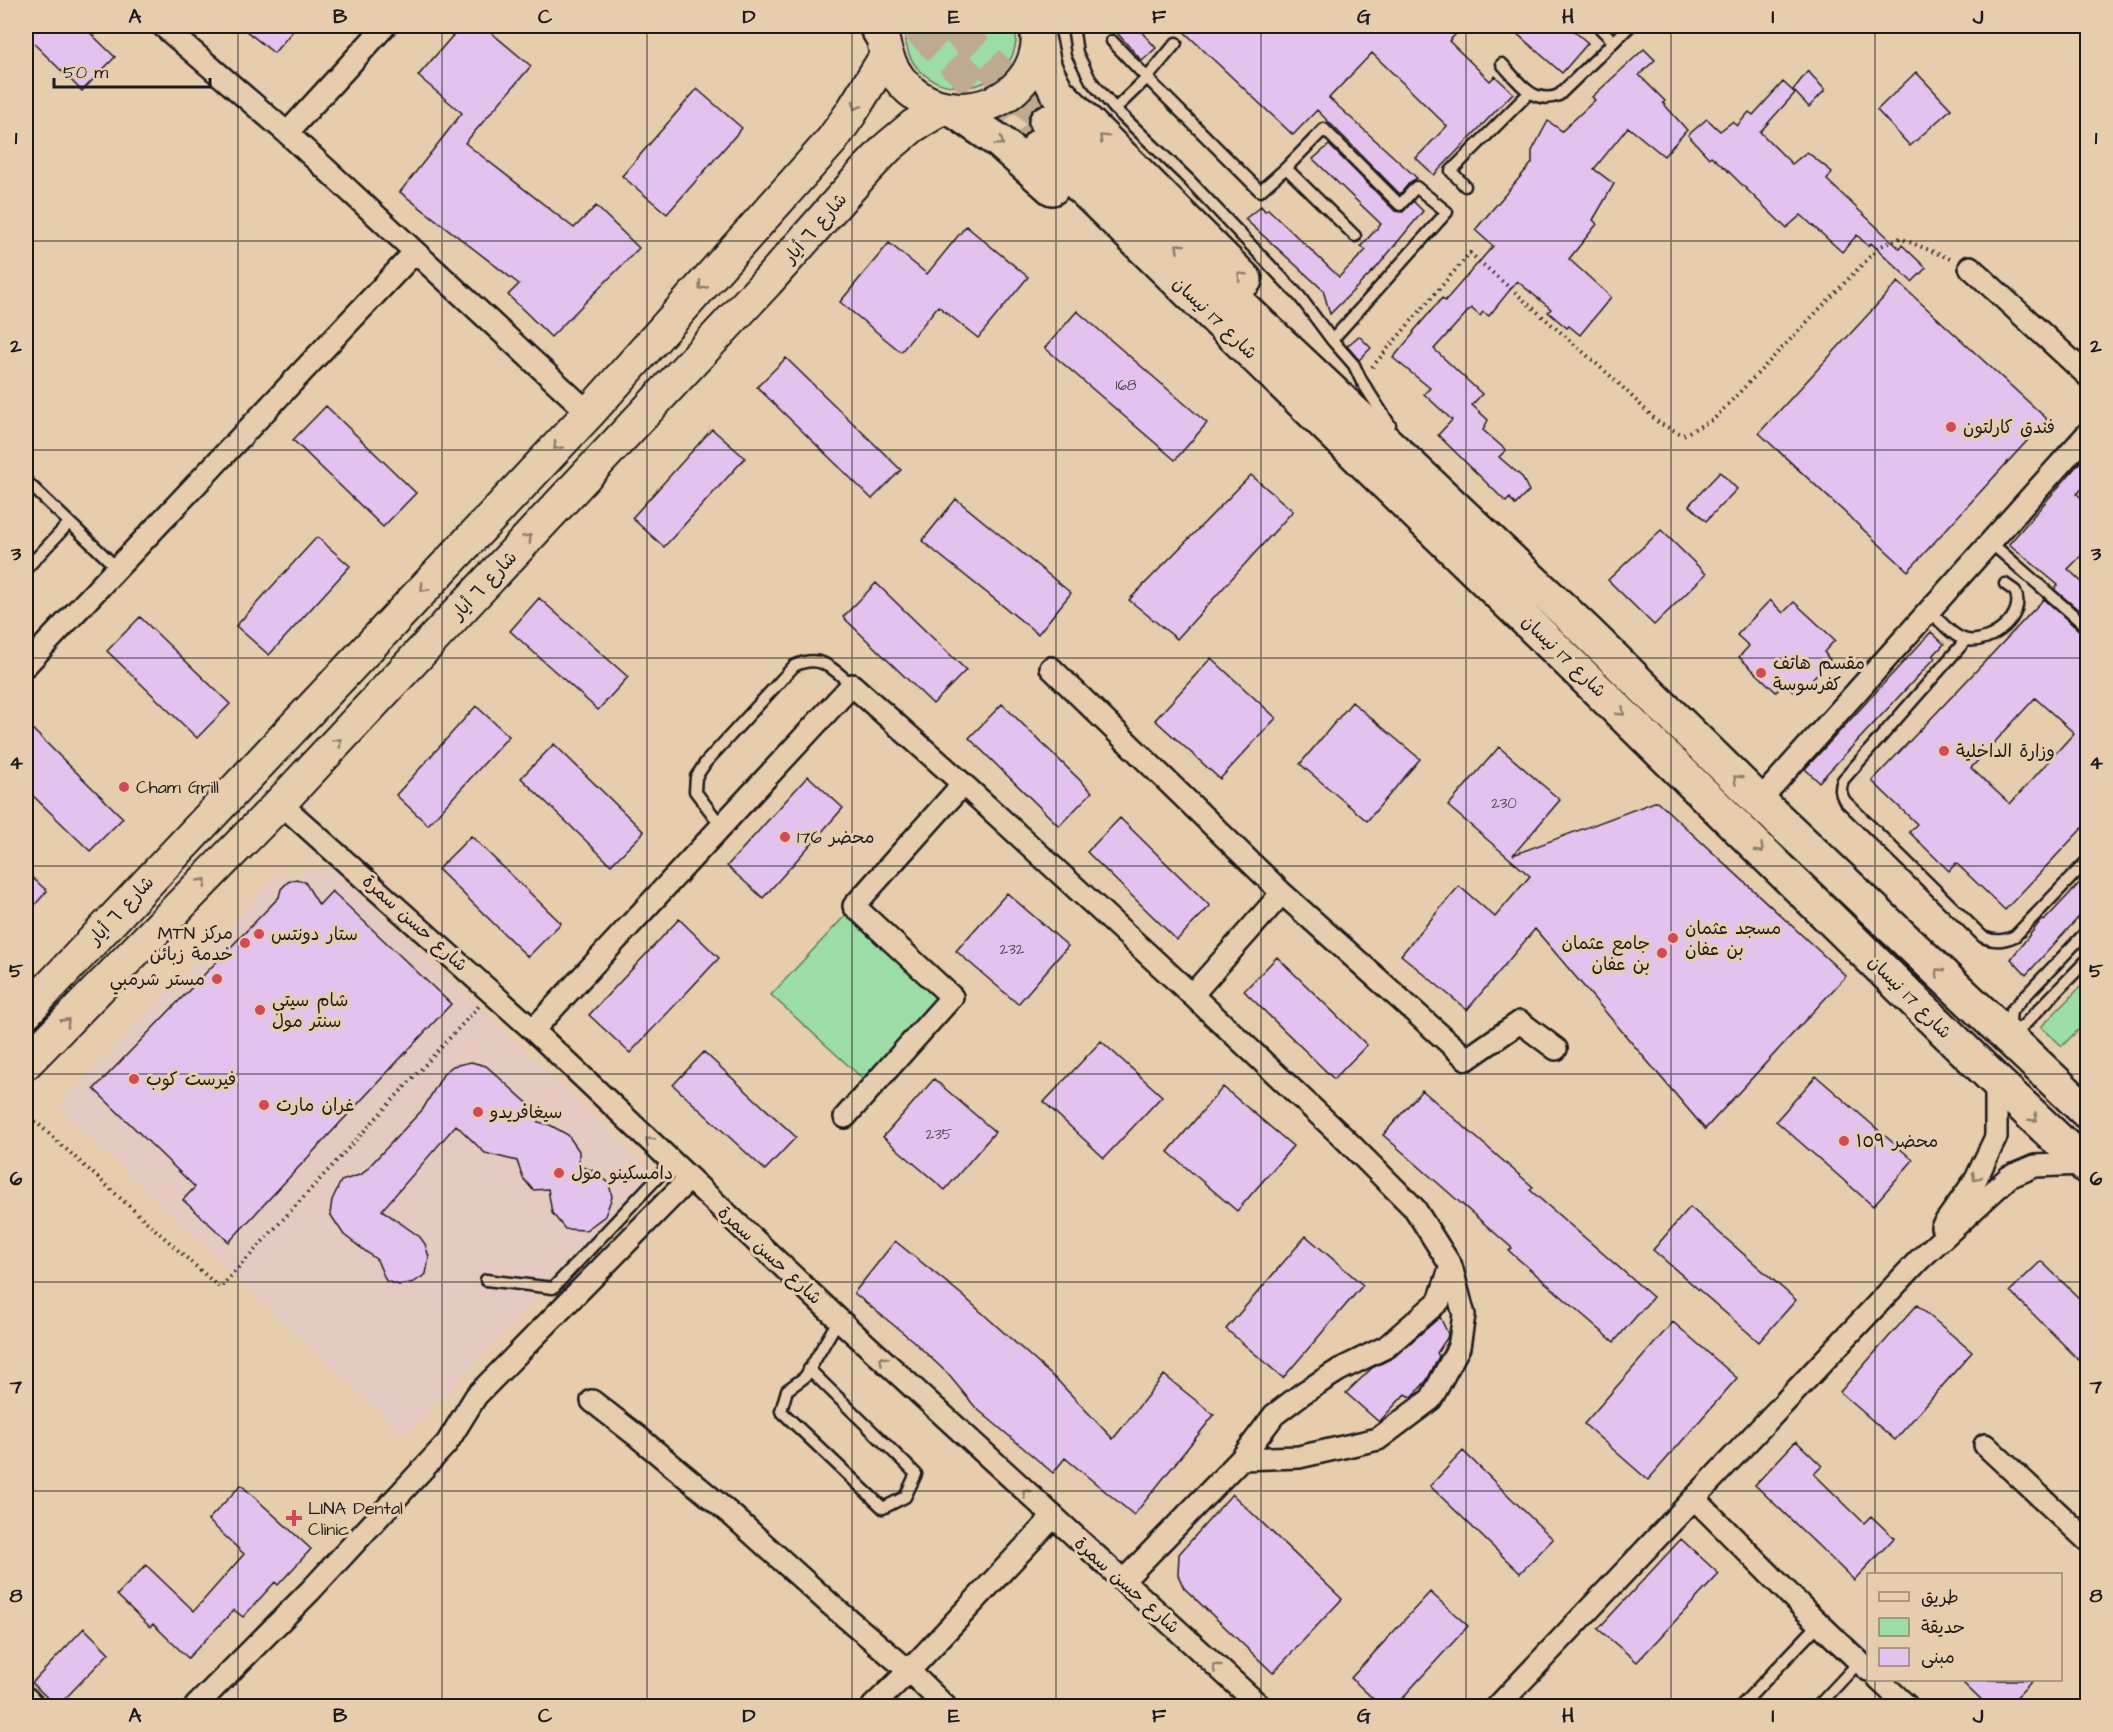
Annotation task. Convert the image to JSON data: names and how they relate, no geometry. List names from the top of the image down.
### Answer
{
  "streets": {
    "main road": ["شارع ٦ أيار", "شارع 17 نيسان"],
    "street": ["شارع حسن سمرة"]
  },
  "crossings": [
    ["شارع ٦ أيار", "شارع حسن سمرة"]
  ],
  "one_way": ["شارع حسن سمرة"],
  "places": {
    "other": [
      "فندق كارلتون",
      "مقسم هاتف كفرسوسة",
      "وزارة الداخلية",
      "Cham Grill",
      "محضر 176",
      "ستار دونتس",
      "مسجد عثمان بن عفان",
      "MTN مركز خدمة زبائن",
      "جامع عثمان بن عفان",
      "مستر شرمبي",
      "شام سيتي سنتر مول",
      "فيرست كوب",
      "غران مارت",
      "سيغافريدو",
      "محضر ١٥٩",
      "دامسكينو مول"
    ],
    "health": ["LINA Dental Clinic"]
  },
  "house_numbers": [
    "168",
    "230",
    "232",
    "235"
  ],
  "legend": ["طريق", "حديقة", "مبنى"],
  "scale_bar": "50 m",
  "grid": {
    "columns": [
      "A",
      "B",
      "C",
      "D",
      "E",
      "F",
      "G",
      "H",
      "I",
      "J"
    ],
    "rows": [
      "1",
      "2",
      "3",
      "4",
      "5",
      "6",
      "7",
      "8"
    ]
  }
}
